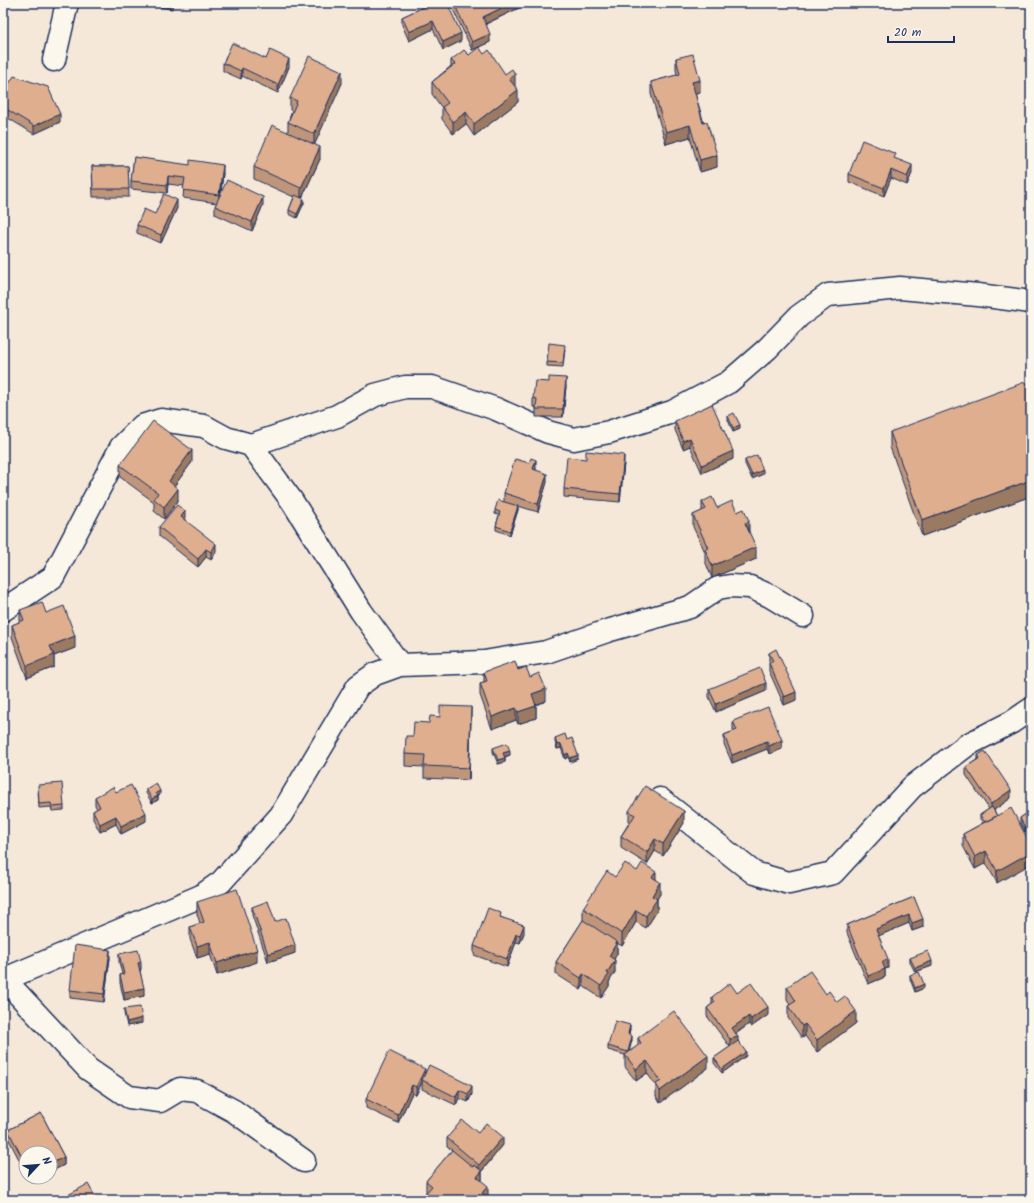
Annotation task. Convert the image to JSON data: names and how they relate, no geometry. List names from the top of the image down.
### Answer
{
  "scale_bar": "20 m",
  "north": "top right"
}
